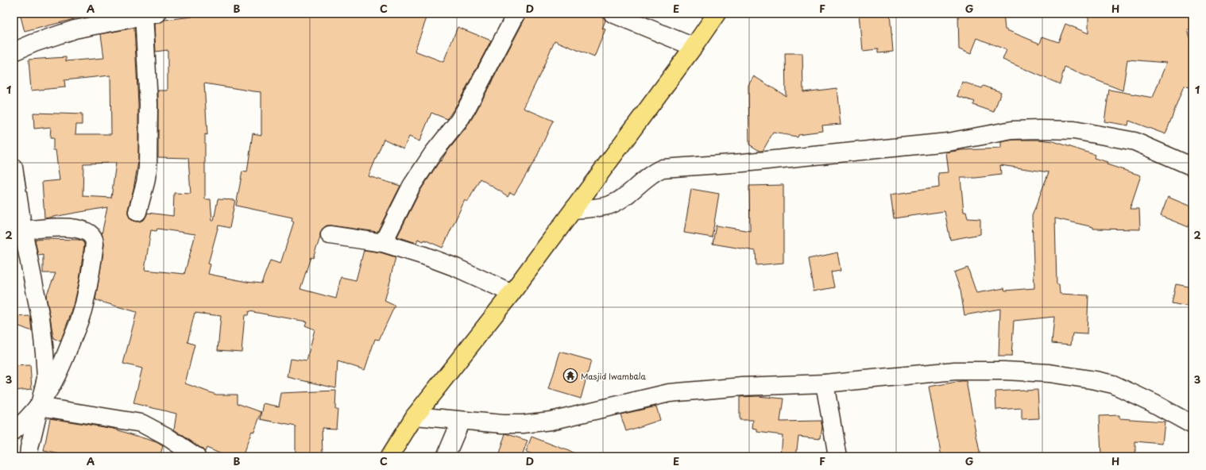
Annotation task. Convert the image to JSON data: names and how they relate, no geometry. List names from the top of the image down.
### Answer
{
  "places": {
    "temple": ["Masjid Iwambala"]
  },
  "grid": {
    "columns": [
      "A",
      "B",
      "C",
      "D",
      "E",
      "F",
      "G",
      "H"
    ],
    "rows": ["1", "2", "3"]
  }
}
